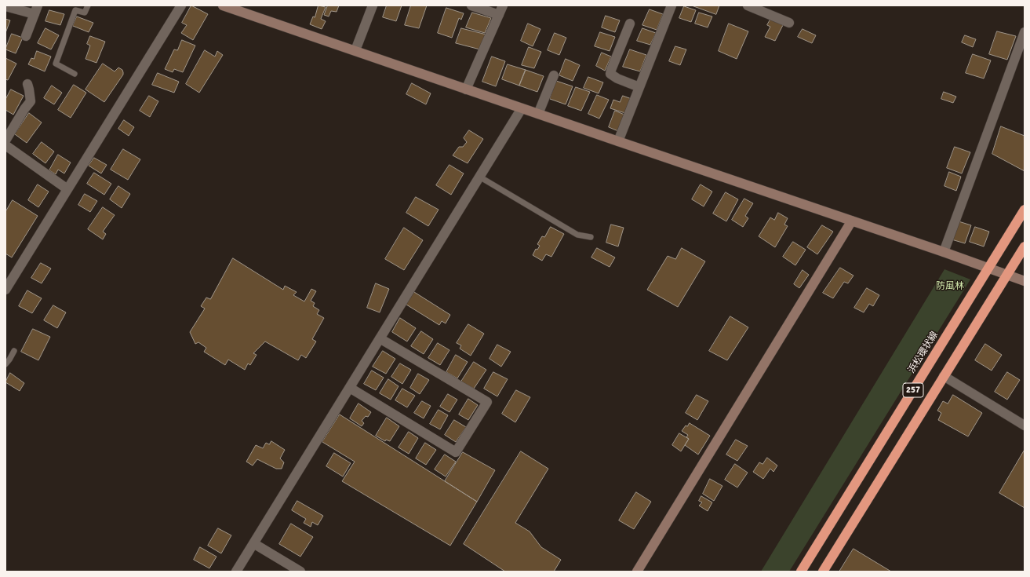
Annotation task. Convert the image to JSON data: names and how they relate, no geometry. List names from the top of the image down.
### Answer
{
  "streets": {
    "highway": ["浜松環状線", "257"]
  },
  "parks": ["防風林"]
}
